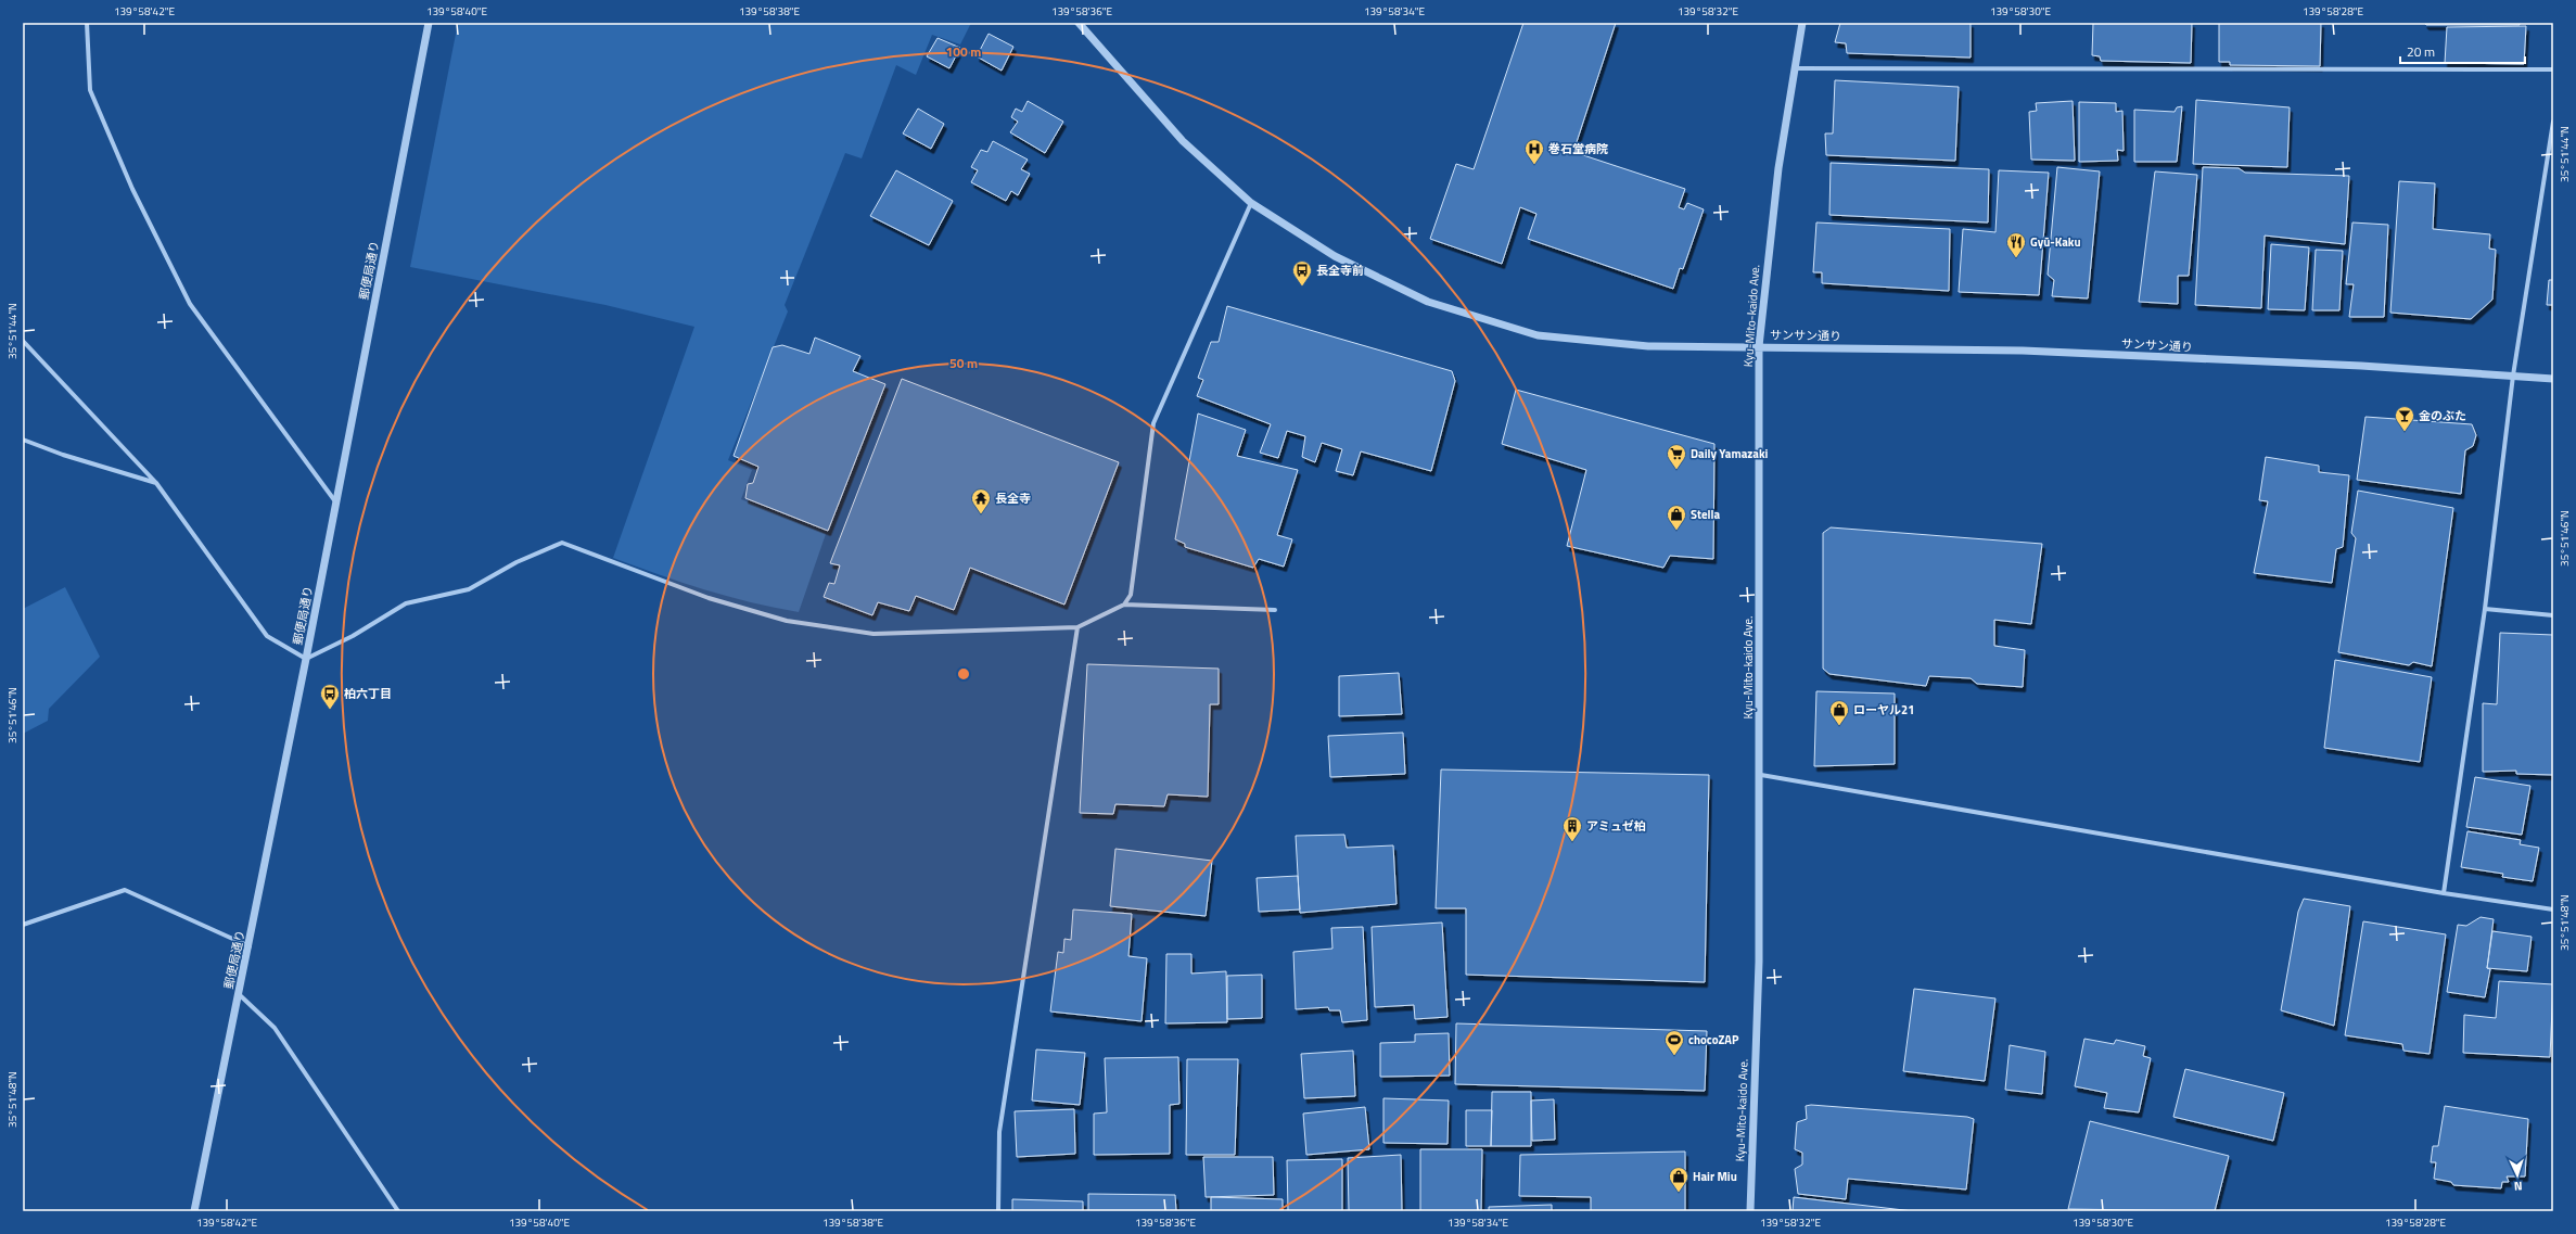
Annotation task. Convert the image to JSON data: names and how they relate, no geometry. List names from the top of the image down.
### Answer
{
  "streets": {
    "street": ["郵便局通り", "Kyu-Mito-kaido Ave.", "サンサン通り"]
  },
  "crossings": [
    ["Kyu-Mito-kaido Ave.", "サンサン通り"]
  ],
  "places": {
    "hospital": ["巻石堂病院"],
    "restaurant": ["Gyū-Kaku"],
    "bus stop": ["長全寺前", "柏六丁目"],
    "bar": ["金のぶた"],
    "supermarket": ["Daily Yamazaki"],
    "temple": ["長全寺"],
    "shop": ["Stella", "ローヤル21", "Hair Miu"],
    "building": ["アミュゼ柏"],
    "sports": ["chocoZAP"]
  },
  "scale_bar": "20 m",
  "north": "bottom",
  "coordinates": [
    "139°58'42\"E",
    "139°58'40\"E",
    "139°58'38\"E",
    "139°58'36\"E",
    "139°58'34\"E",
    "139°58'32\"E",
    "139°58'30\"E",
    "139°58'28\"E",
    "35°51'44\"N",
    "35°51'46\"N",
    "35°51'48\"N"
  ],
  "rings": ["100 m", "50 m"]
}
